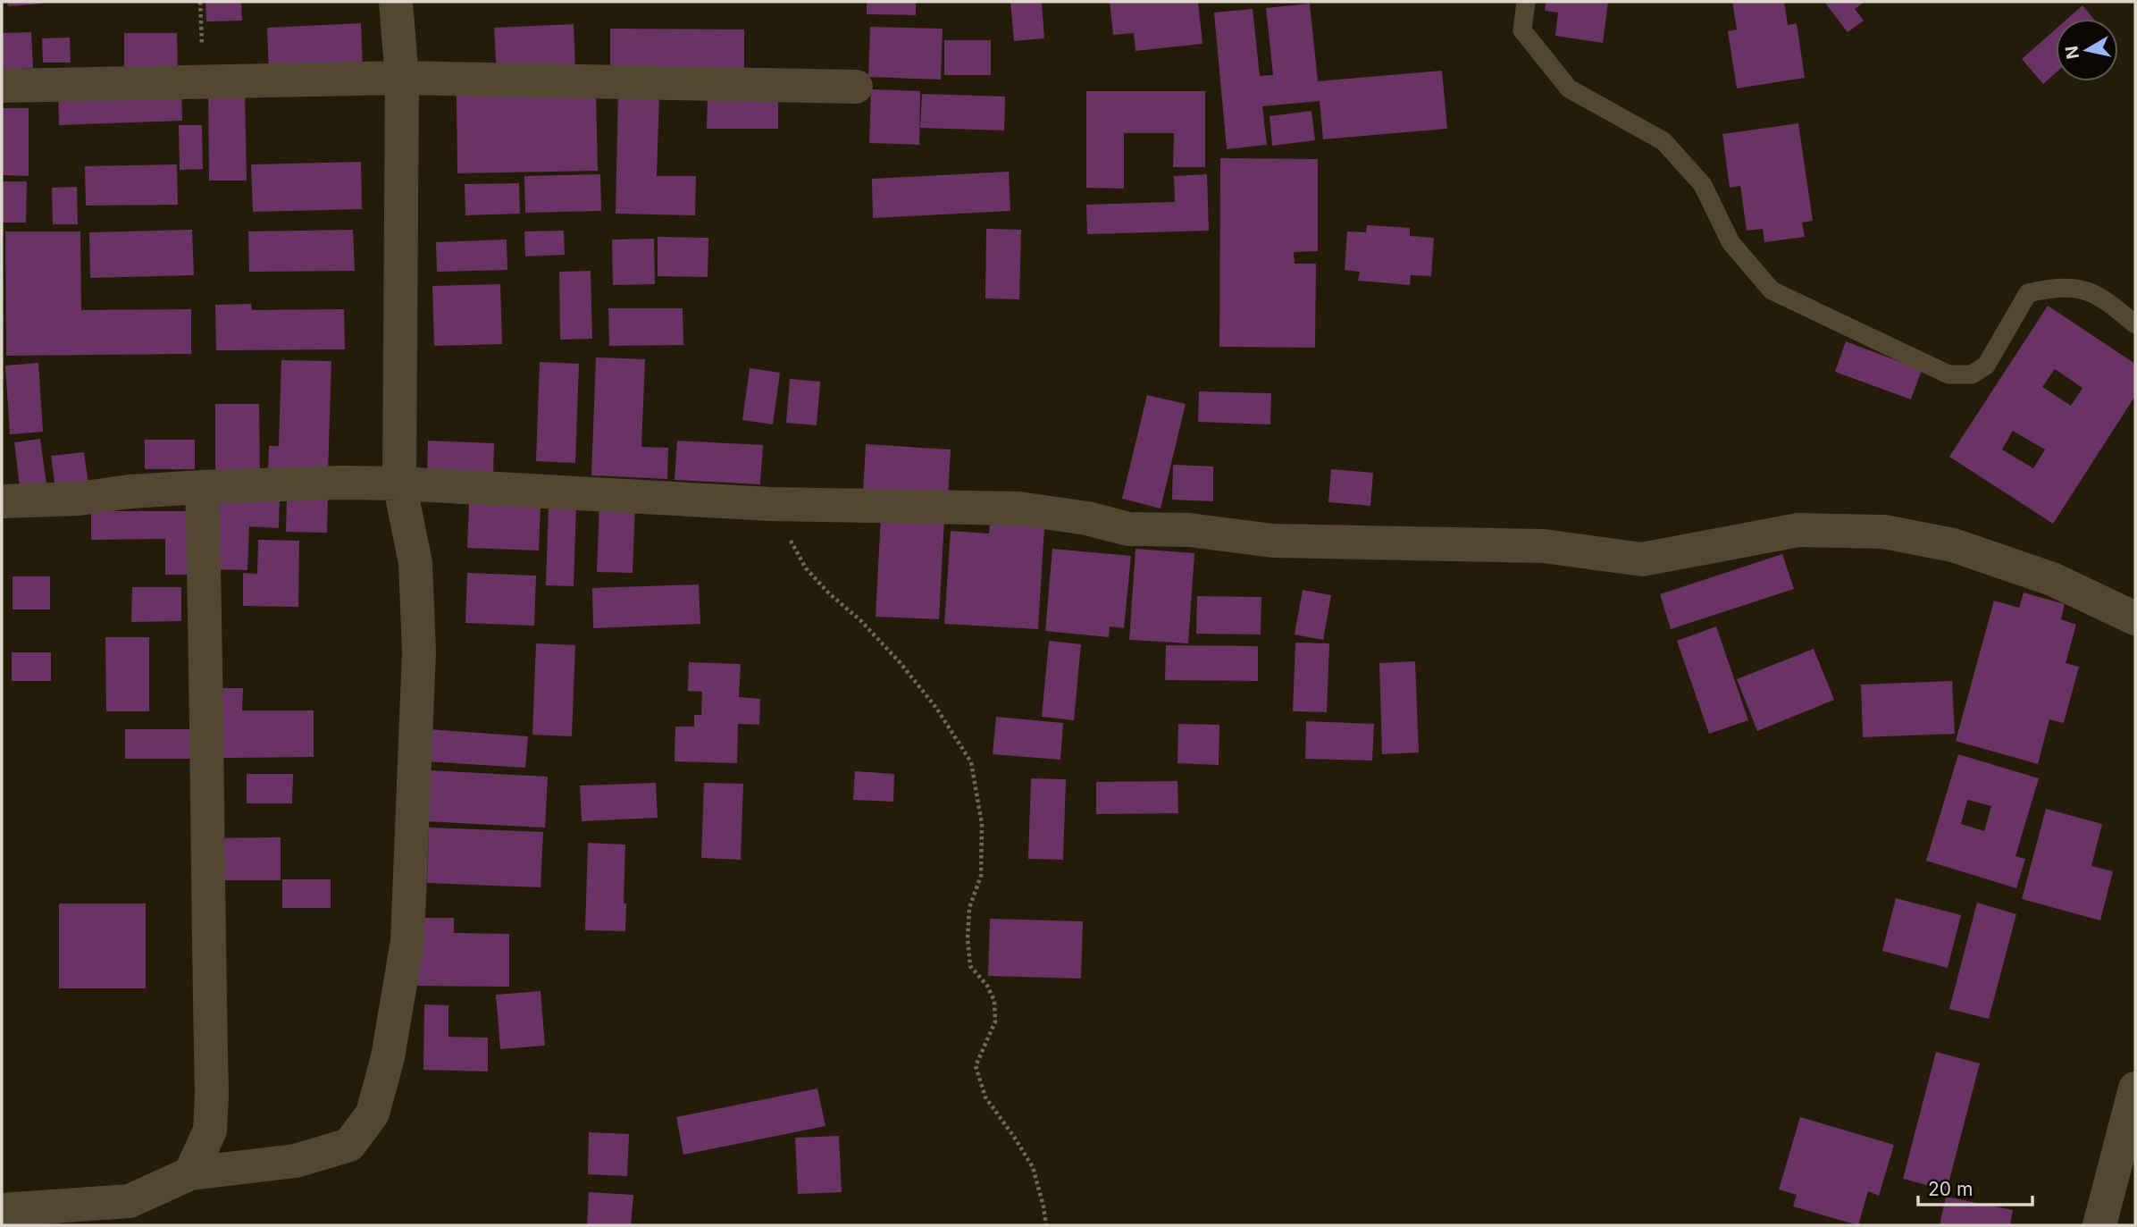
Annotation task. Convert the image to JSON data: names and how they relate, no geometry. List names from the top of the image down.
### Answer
{
  "scale_bar": "20 m",
  "north": "left"
}
